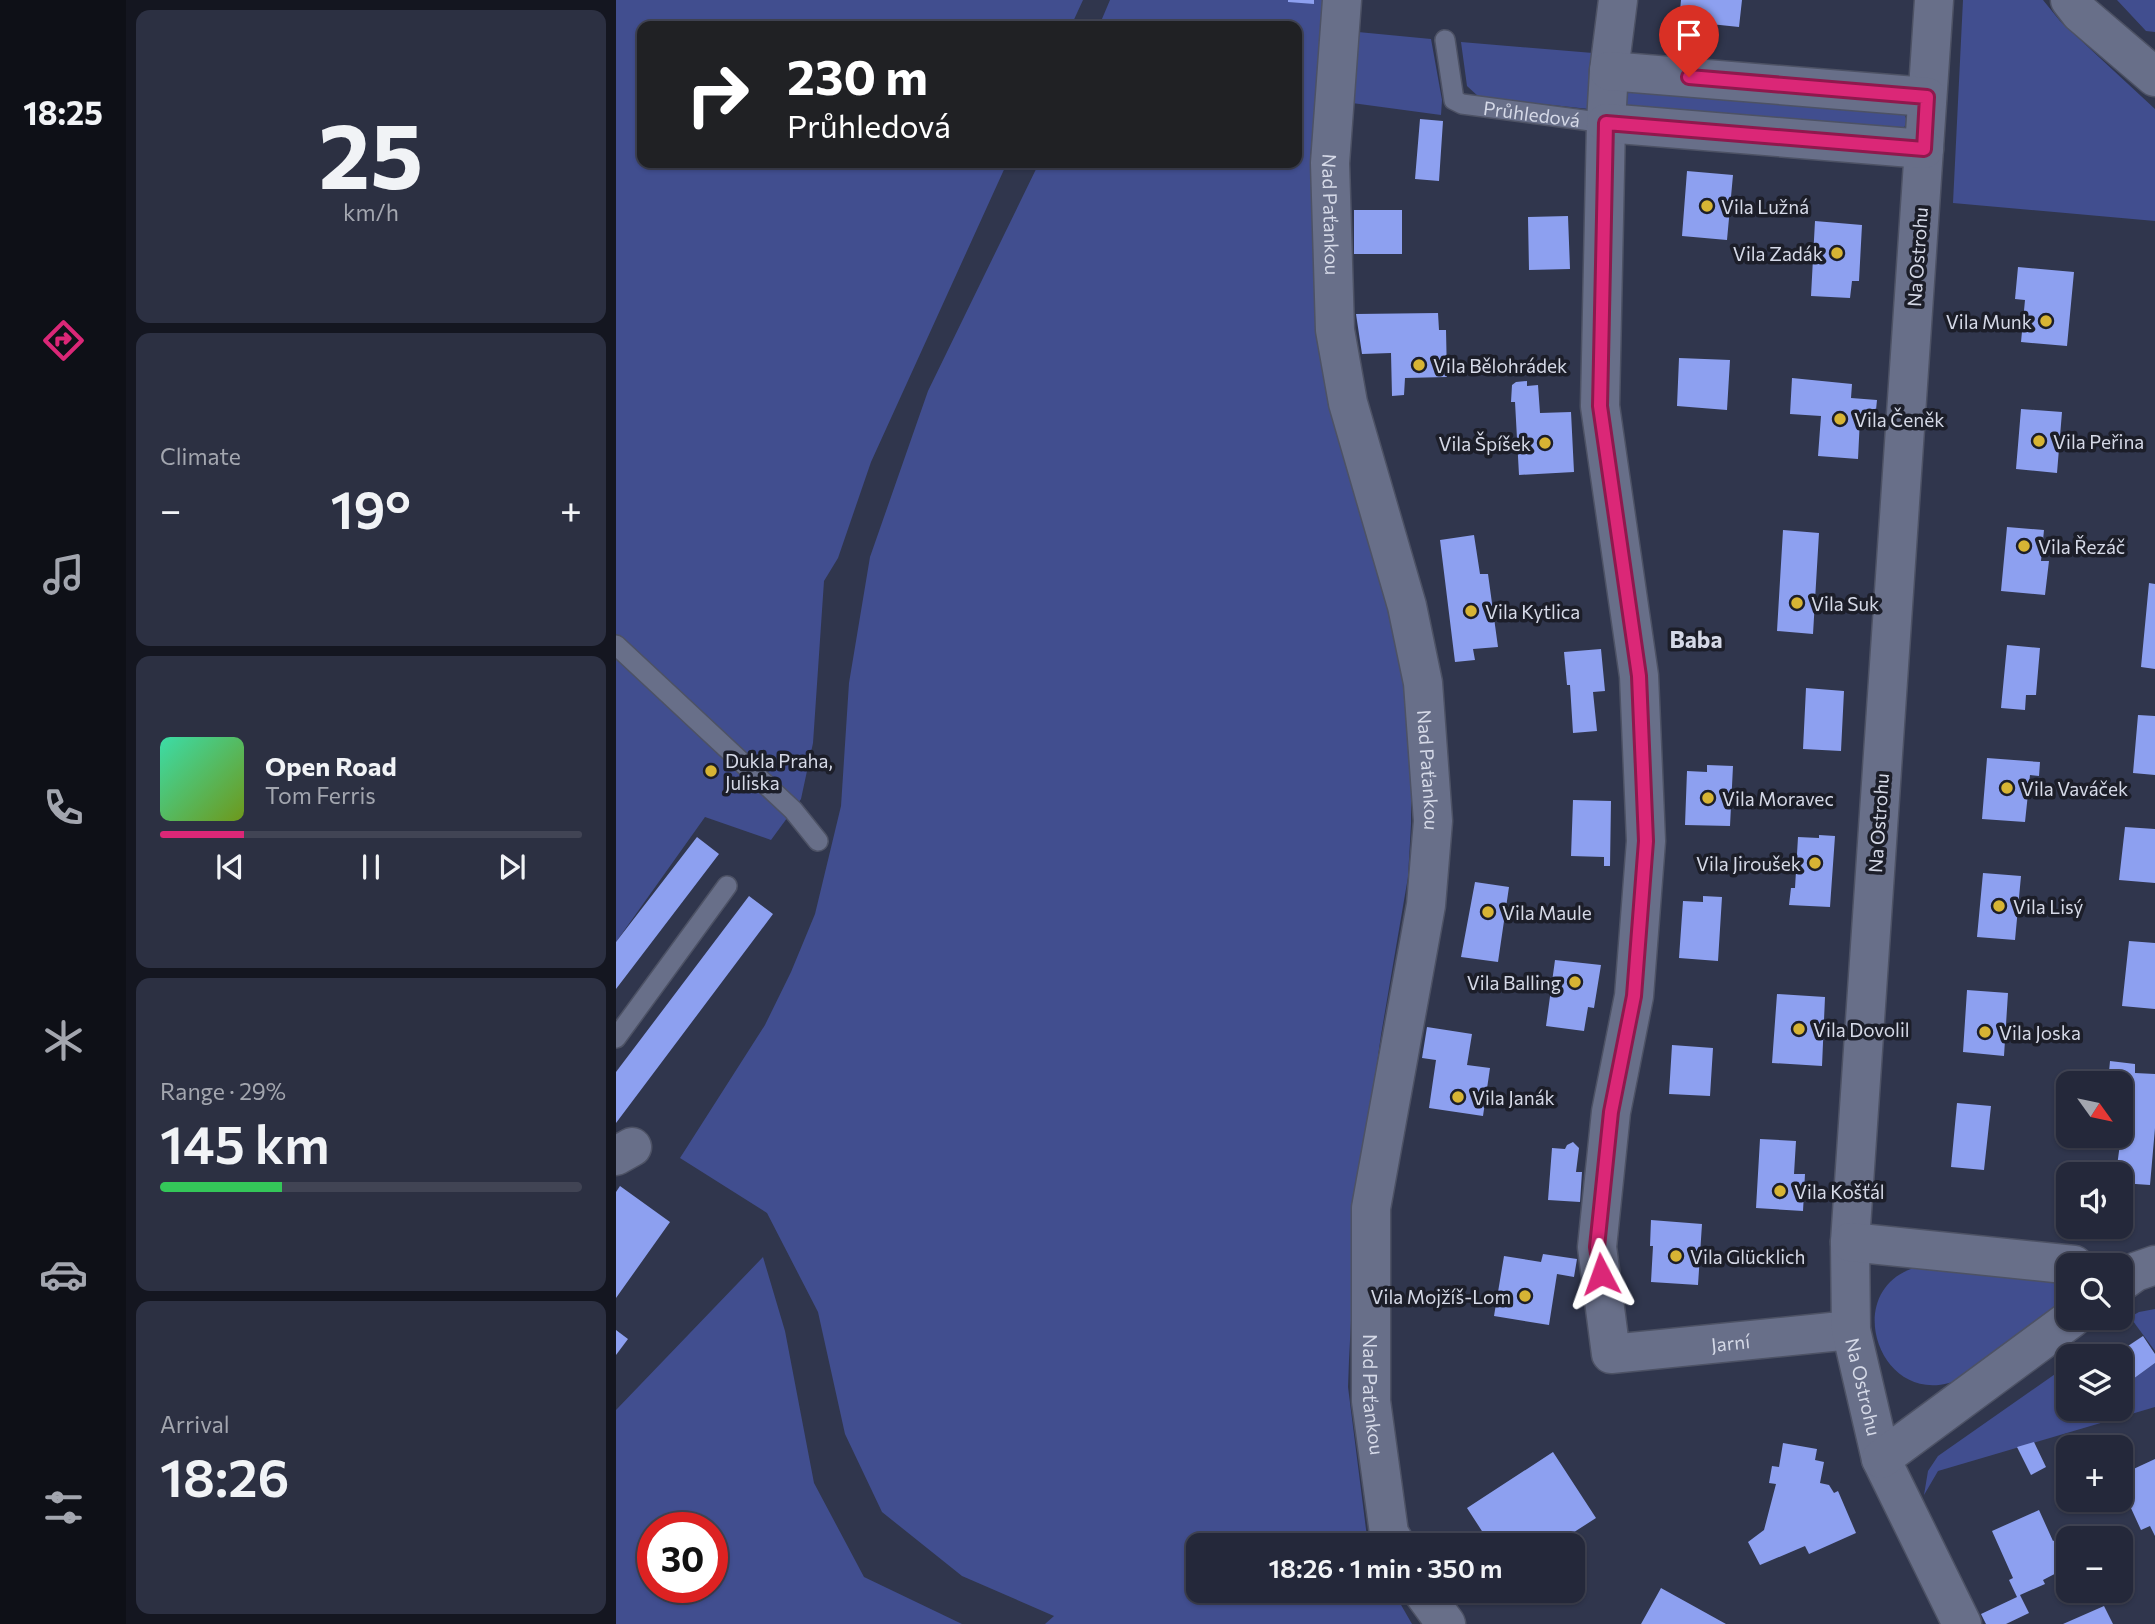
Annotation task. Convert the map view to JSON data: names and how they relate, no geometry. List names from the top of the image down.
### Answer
{
  "streets": {
    "street": [
      "Průhledová",
      "Nad Paťankou",
      "Na Ostrohu",
      "Jarní"
    ]
  },
  "crossings": [
    ["Průhledová", "Na Ostrohu"],
    ["Průhledová", "Jarní"],
    ["Na Ostrohu", "Jarní"]
  ],
  "districts": ["Baba"],
  "places": [
    "Vila Lužná",
    "Vila Zadák",
    "Vila Munk",
    "Vila Bělohrádek",
    "Vila Čeněk",
    "Vila Peřina",
    "Vila Špíšek",
    "Vila Řezáč",
    "Vila Suk",
    "Vila Kytlica",
    "Dukla Praha, Juliska",
    "Vila Vaváček",
    "Vila Moravec",
    "Vila Jiroušek",
    "Vila Lisý",
    "Vila Maule",
    "Vila Balling",
    "Vila Dovolil",
    "Vila Joska",
    "Vila Janák",
    "Vila Košťál",
    "Vila Glücklich",
    "Vila Mojžíš-Lom"
  ],
  "north": "bottom right",
  "page": {
    "tabs": "18:25",
    "tile": [
      ["25", "km/h"],
      "Climate",
      ["Range · 29%", "145 km"],
      ["Arrival", "18:26"]
    ],
    "turn": ["230 m", "Průhledová"],
    "heat": ["−", "19°", "+"],
    "song": ["Open Road", "Tom Ferris"],
    "map_buttons": ["+", "−"],
    "limit": "30",
    "trip": "18:26 · 1 min · 350 m"
  }
}
